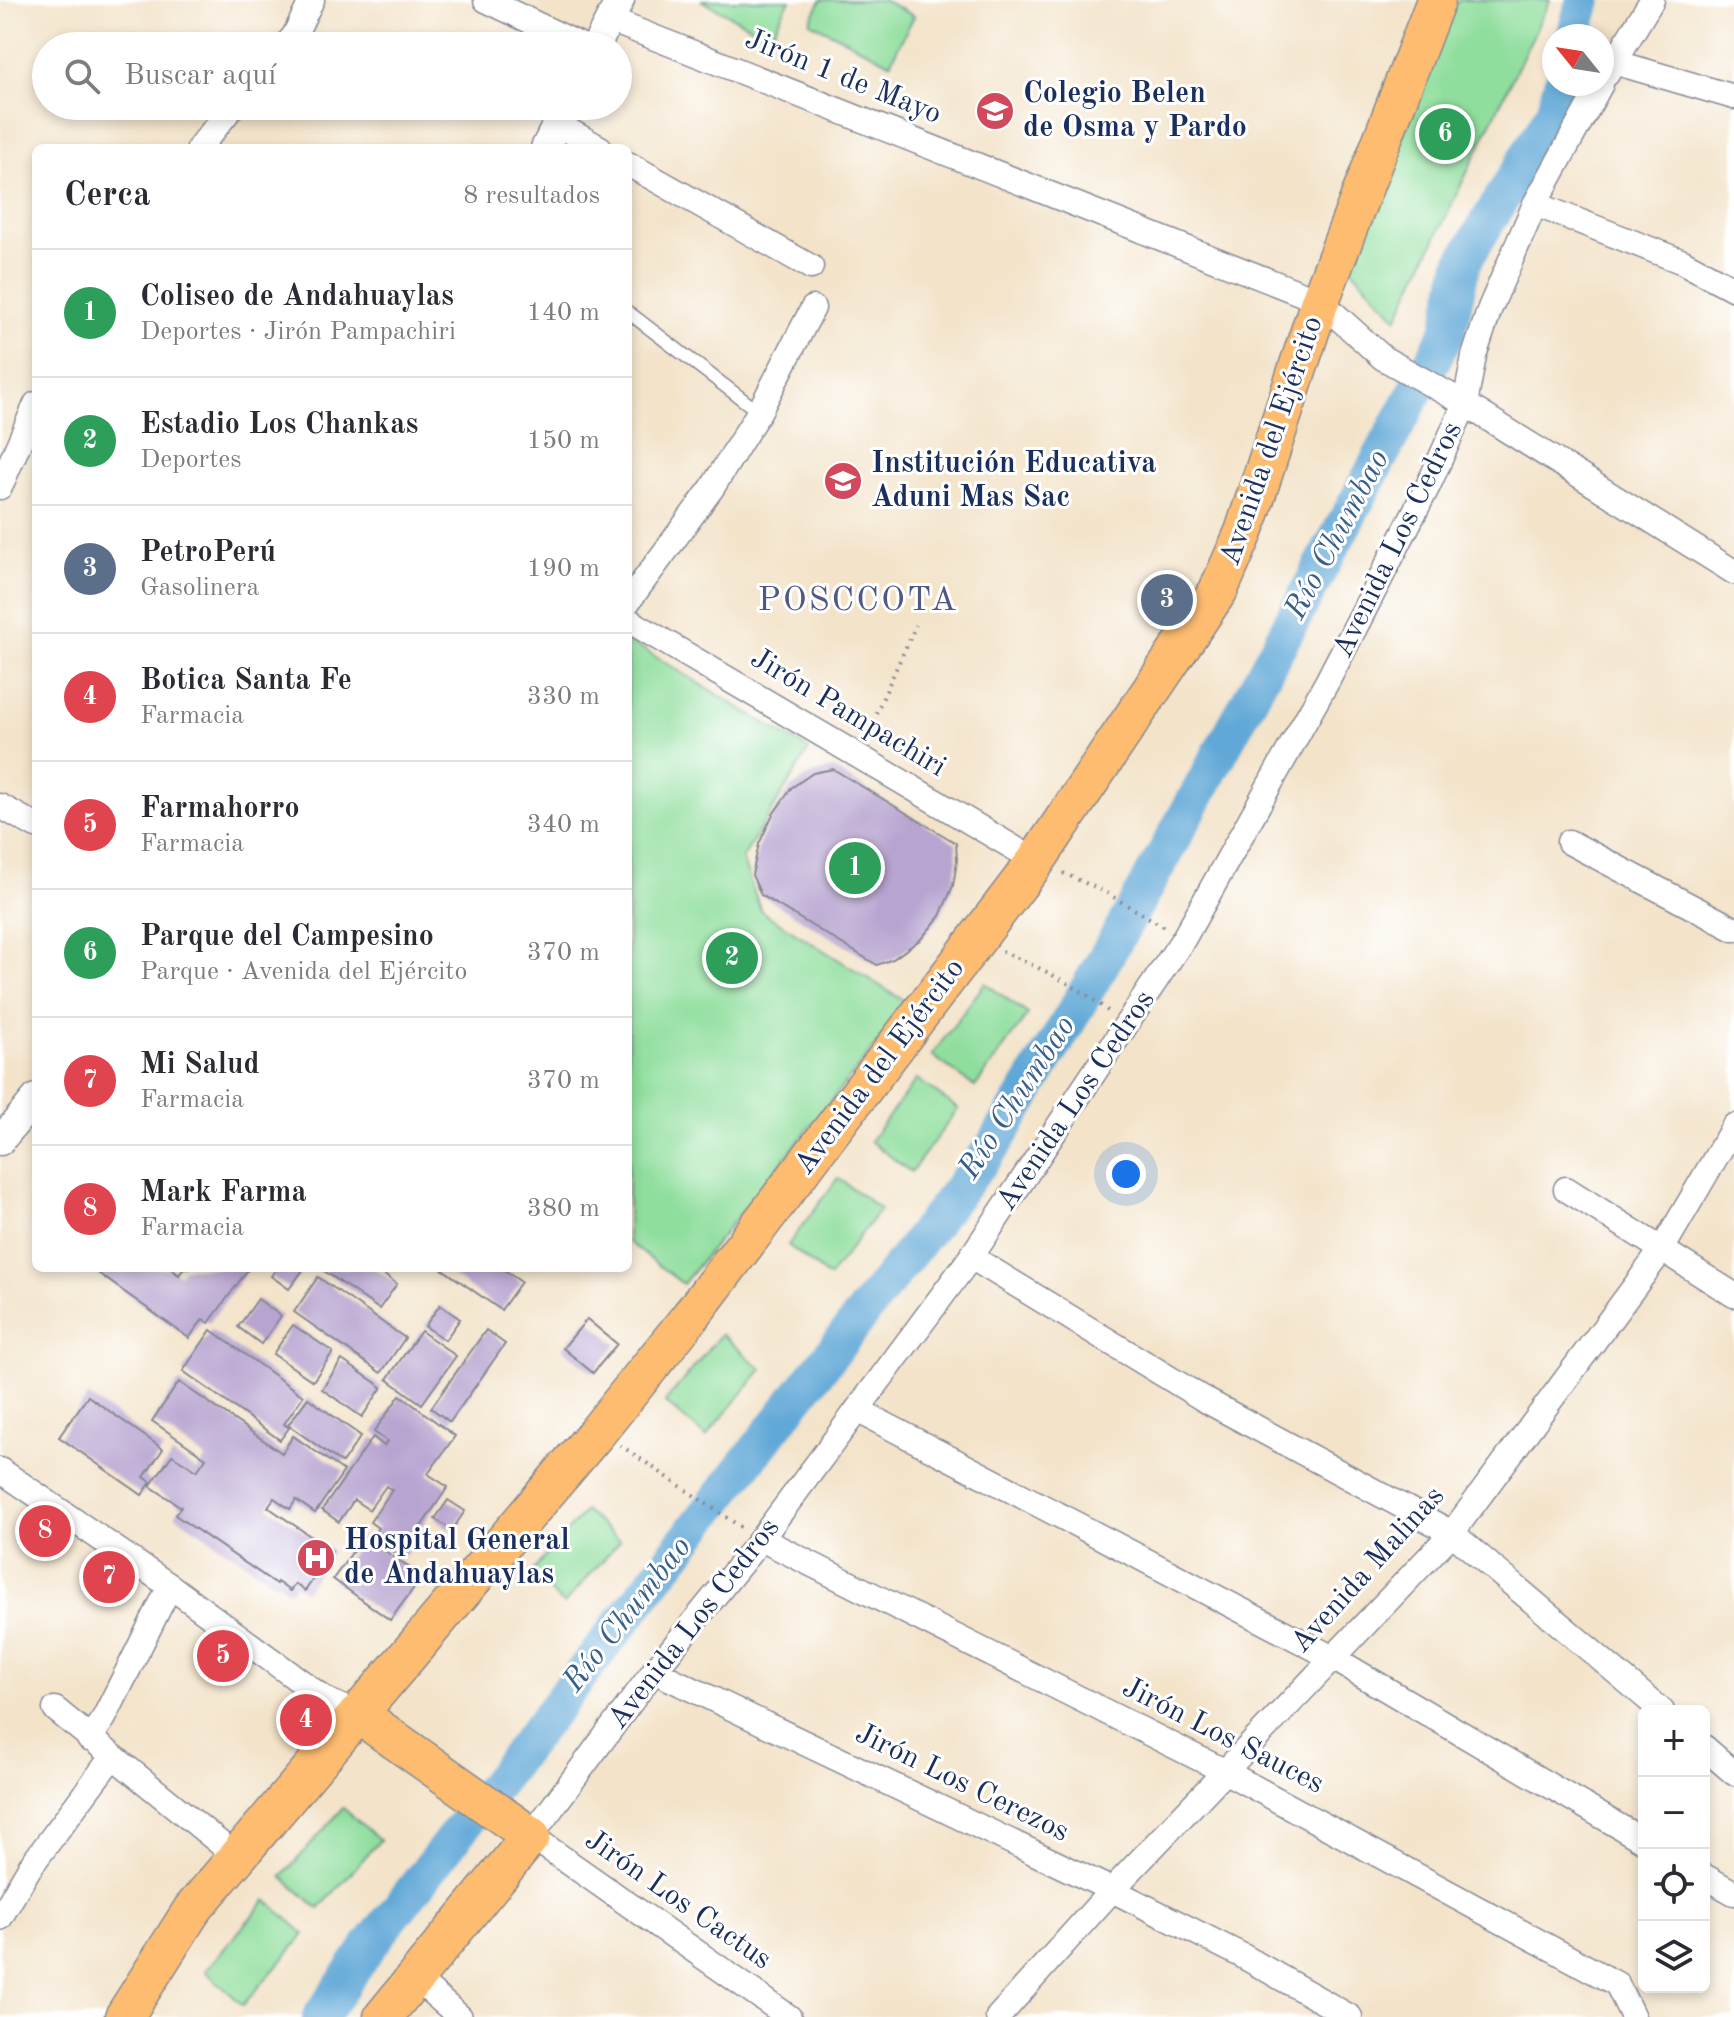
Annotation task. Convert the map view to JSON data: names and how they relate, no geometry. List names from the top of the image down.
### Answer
{
  "streets": {
    "highway": ["Avenida del Ejército", "Avenida Los Cedros"],
    "street": [
      "Jirón 1 de Mayo",
      "Jirón Pampachiri",
      "Avenida Malinas",
      "Jirón Los Sauces",
      "Jirón Los Cerezos",
      "Jirón Los Cactus"
    ]
  },
  "crossings": [
    ["Jirón 1 de Mayo", "Avenida del Ejército"],
    ["Avenida del Ejército", "Jirón Pampachiri"],
    ["Avenida Los Cedros", "Jirón Los Sauces"],
    ["Avenida Los Cedros", "Jirón Los Cerezos"],
    ["Avenida Los Cedros", "Jirón Los Cactus"],
    ["Avenida Malinas", "Jirón Los Sauces"],
    ["Avenida Malinas", "Jirón Los Cerezos"]
  ],
  "districts": ["POSCCOTA"],
  "water": ["Río Chumbao"],
  "places": {
    "school or university": ["Colegio Belen de Osma y Pardo", "Institución Educativa Aduni Mas Sac"],
    "hospital": ["Hospital General de Andahuaylas"]
  },
  "north": "top left",
  "page": {
    "search": "Buscar aquí",
    "pins": [
      "6",
      "3",
      "1",
      "2",
      "8",
      "7",
      "5",
      "4"
    ],
    "heading": ["Cerca", "8 resultados"],
    "list": [
      {
        "mark": "1",
        "name": "Coliseo de Andahuaylas",
        "note": "Deportes · Jirón Pampachiri",
        "value": "140 m"
      },
      {
        "mark": "2",
        "name": "Estadio Los Chankas",
        "note": "Deportes",
        "value": "150 m"
      },
      {
        "mark": "3",
        "name": "PetroPerú",
        "note": "Gasolinera",
        "value": "190 m"
      },
      {
        "mark": "4",
        "name": "Botica Santa Fe",
        "note": "Farmacia",
        "value": "330 m"
      },
      {
        "mark": "5",
        "name": "Farmahorro",
        "note": "Farmacia",
        "value": "340 m"
      },
      {
        "mark": "6",
        "name": "Parque del Campesino",
        "note": "Parque · Avenida del Ejército",
        "value": "370 m"
      },
      {
        "mark": "7",
        "name": "Mi Salud",
        "note": "Farmacia",
        "value": "370 m"
      },
      {
        "mark": "8",
        "name": "Mark Farma",
        "note": "Farmacia",
        "value": "380 m"
      }
    ],
    "map_buttons": ["+", "−"]
  }
}
